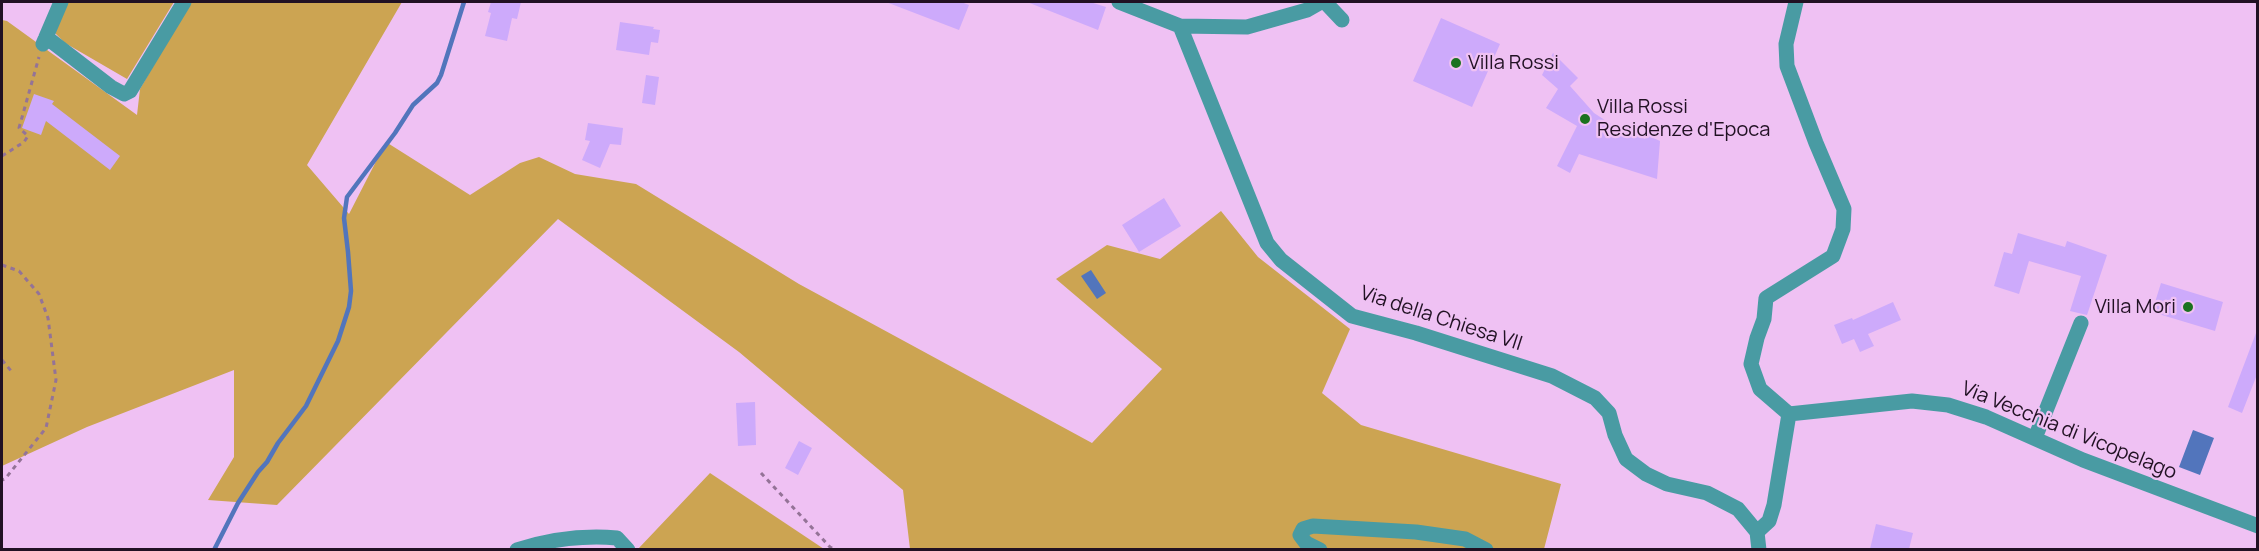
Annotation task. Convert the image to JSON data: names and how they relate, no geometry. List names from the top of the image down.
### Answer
{
  "streets": {
    "street": ["Via della Chiesa VII", "Via Vecchia di Vicopelago"]
  },
  "places": ["Villa Rossi", "Villa Rossi Residenze d'Epoca", "Villa Mori"]
}
